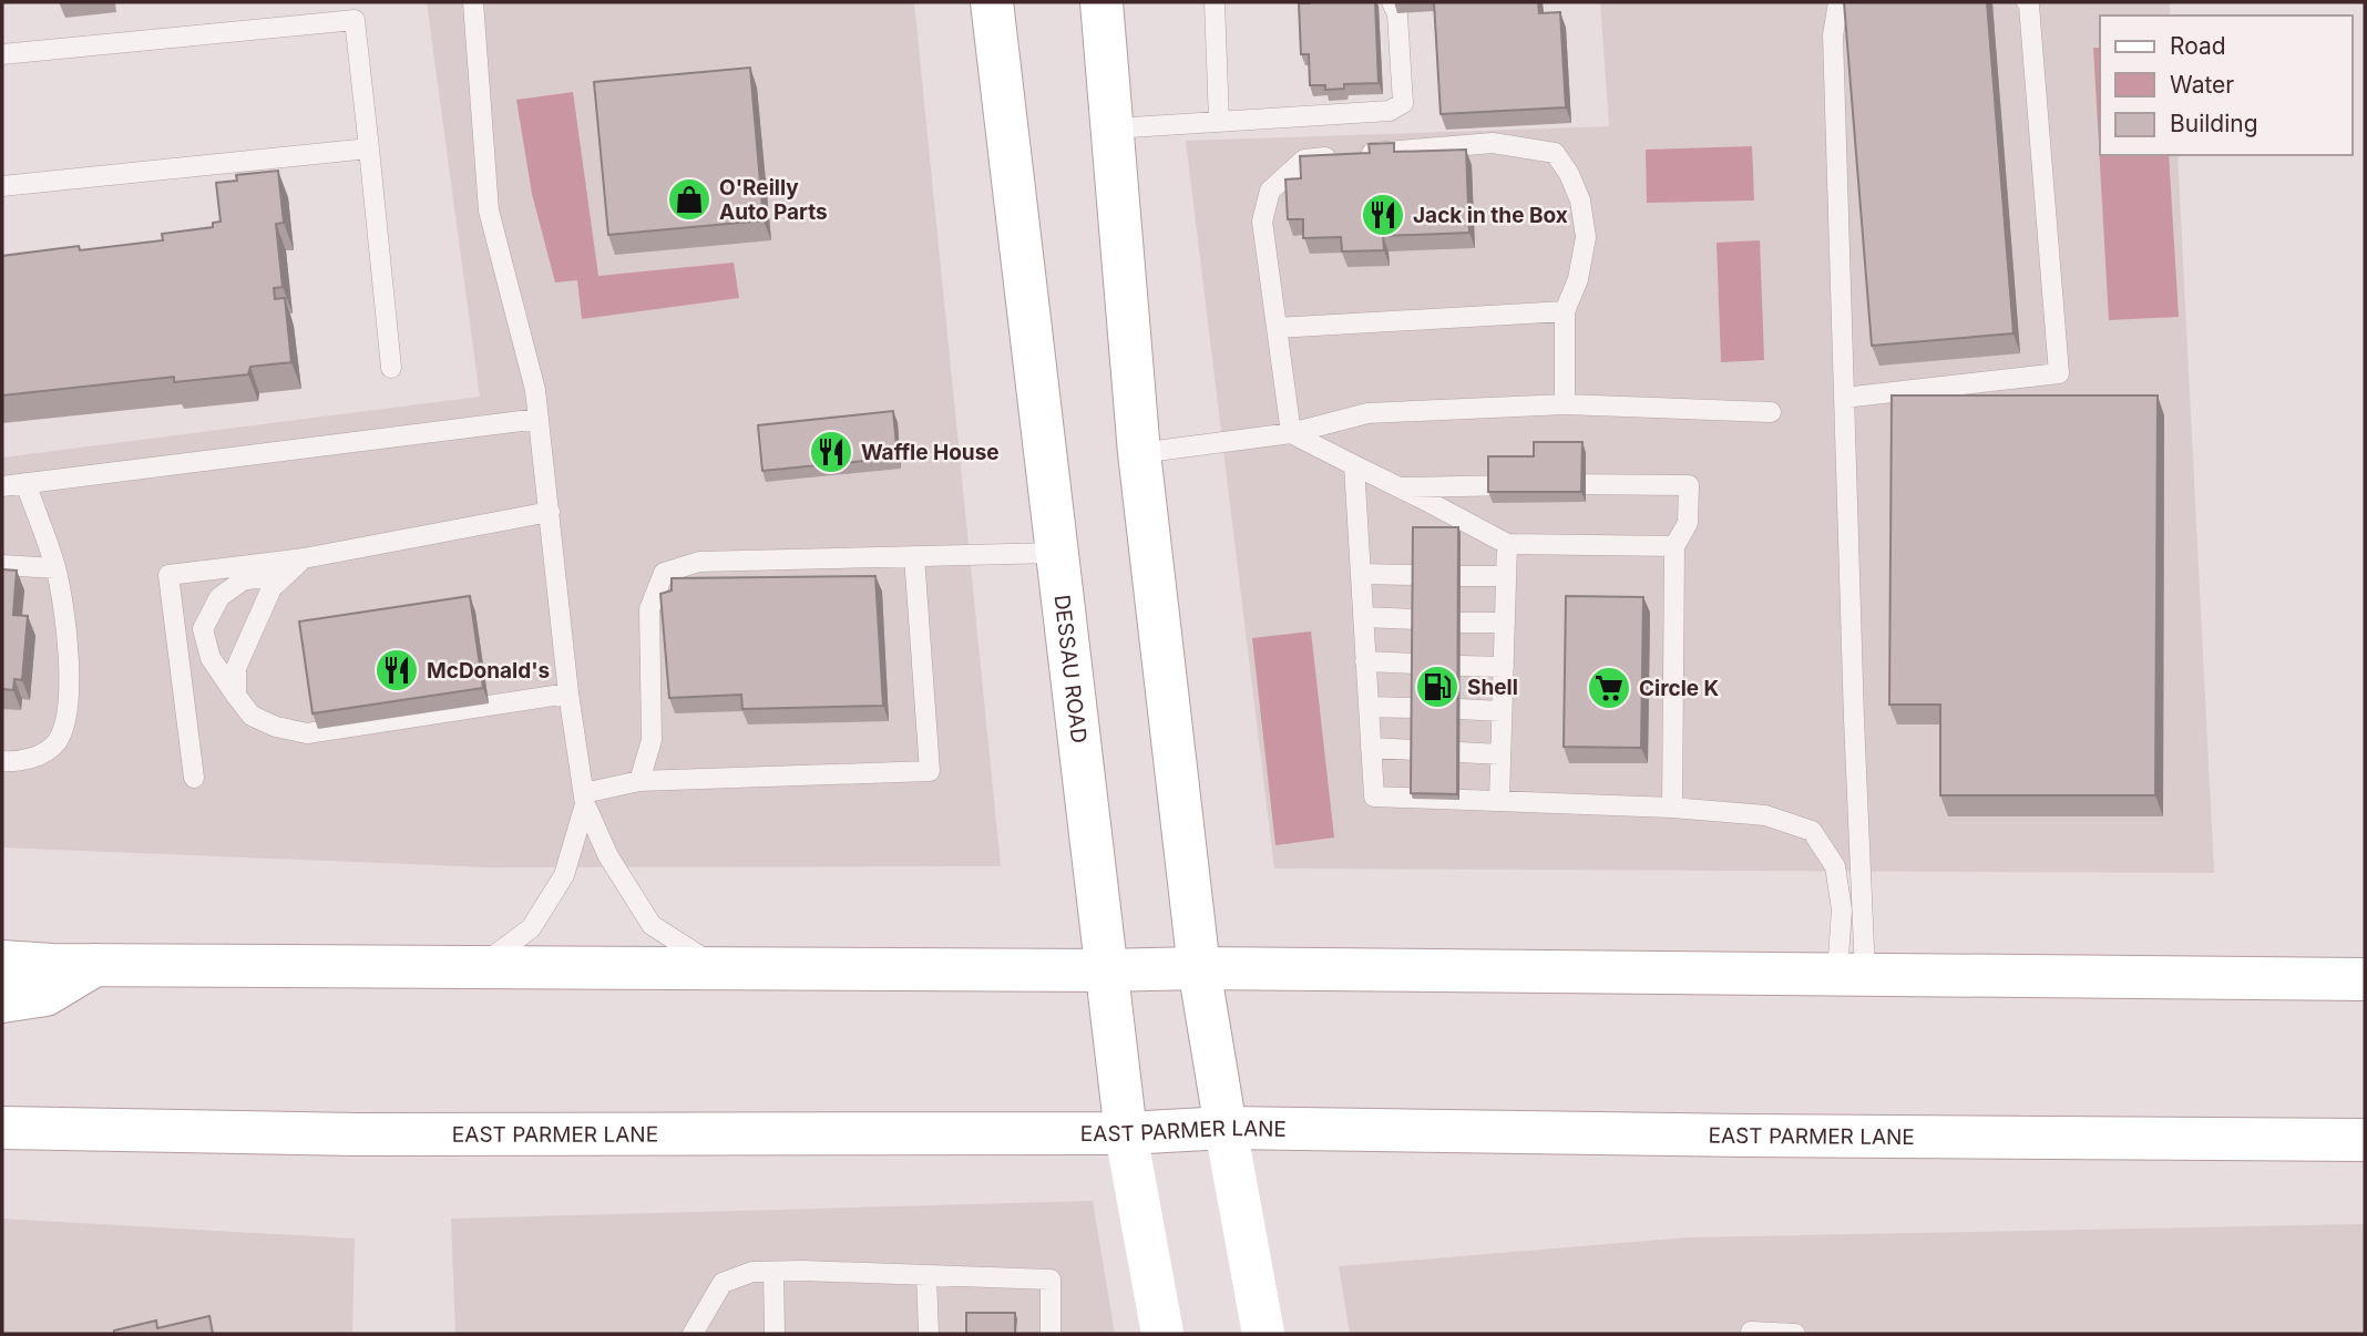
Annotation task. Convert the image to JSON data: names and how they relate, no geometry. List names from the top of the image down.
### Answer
{
  "streets": {
    "main road": ["DESSAU ROAD", "EAST PARMER LANE"]
  },
  "crossings": [
    ["DESSAU ROAD", "EAST PARMER LANE"]
  ],
  "places": {
    "shop": ["O'Reilly Auto Parts"],
    "restaurant": ["Jack in the Box", "Waffle House", "McDonald's"],
    "fuel station": ["Shell"],
    "supermarket": ["Circle K"]
  },
  "legend": ["Road", "Water", "Building"]
}
